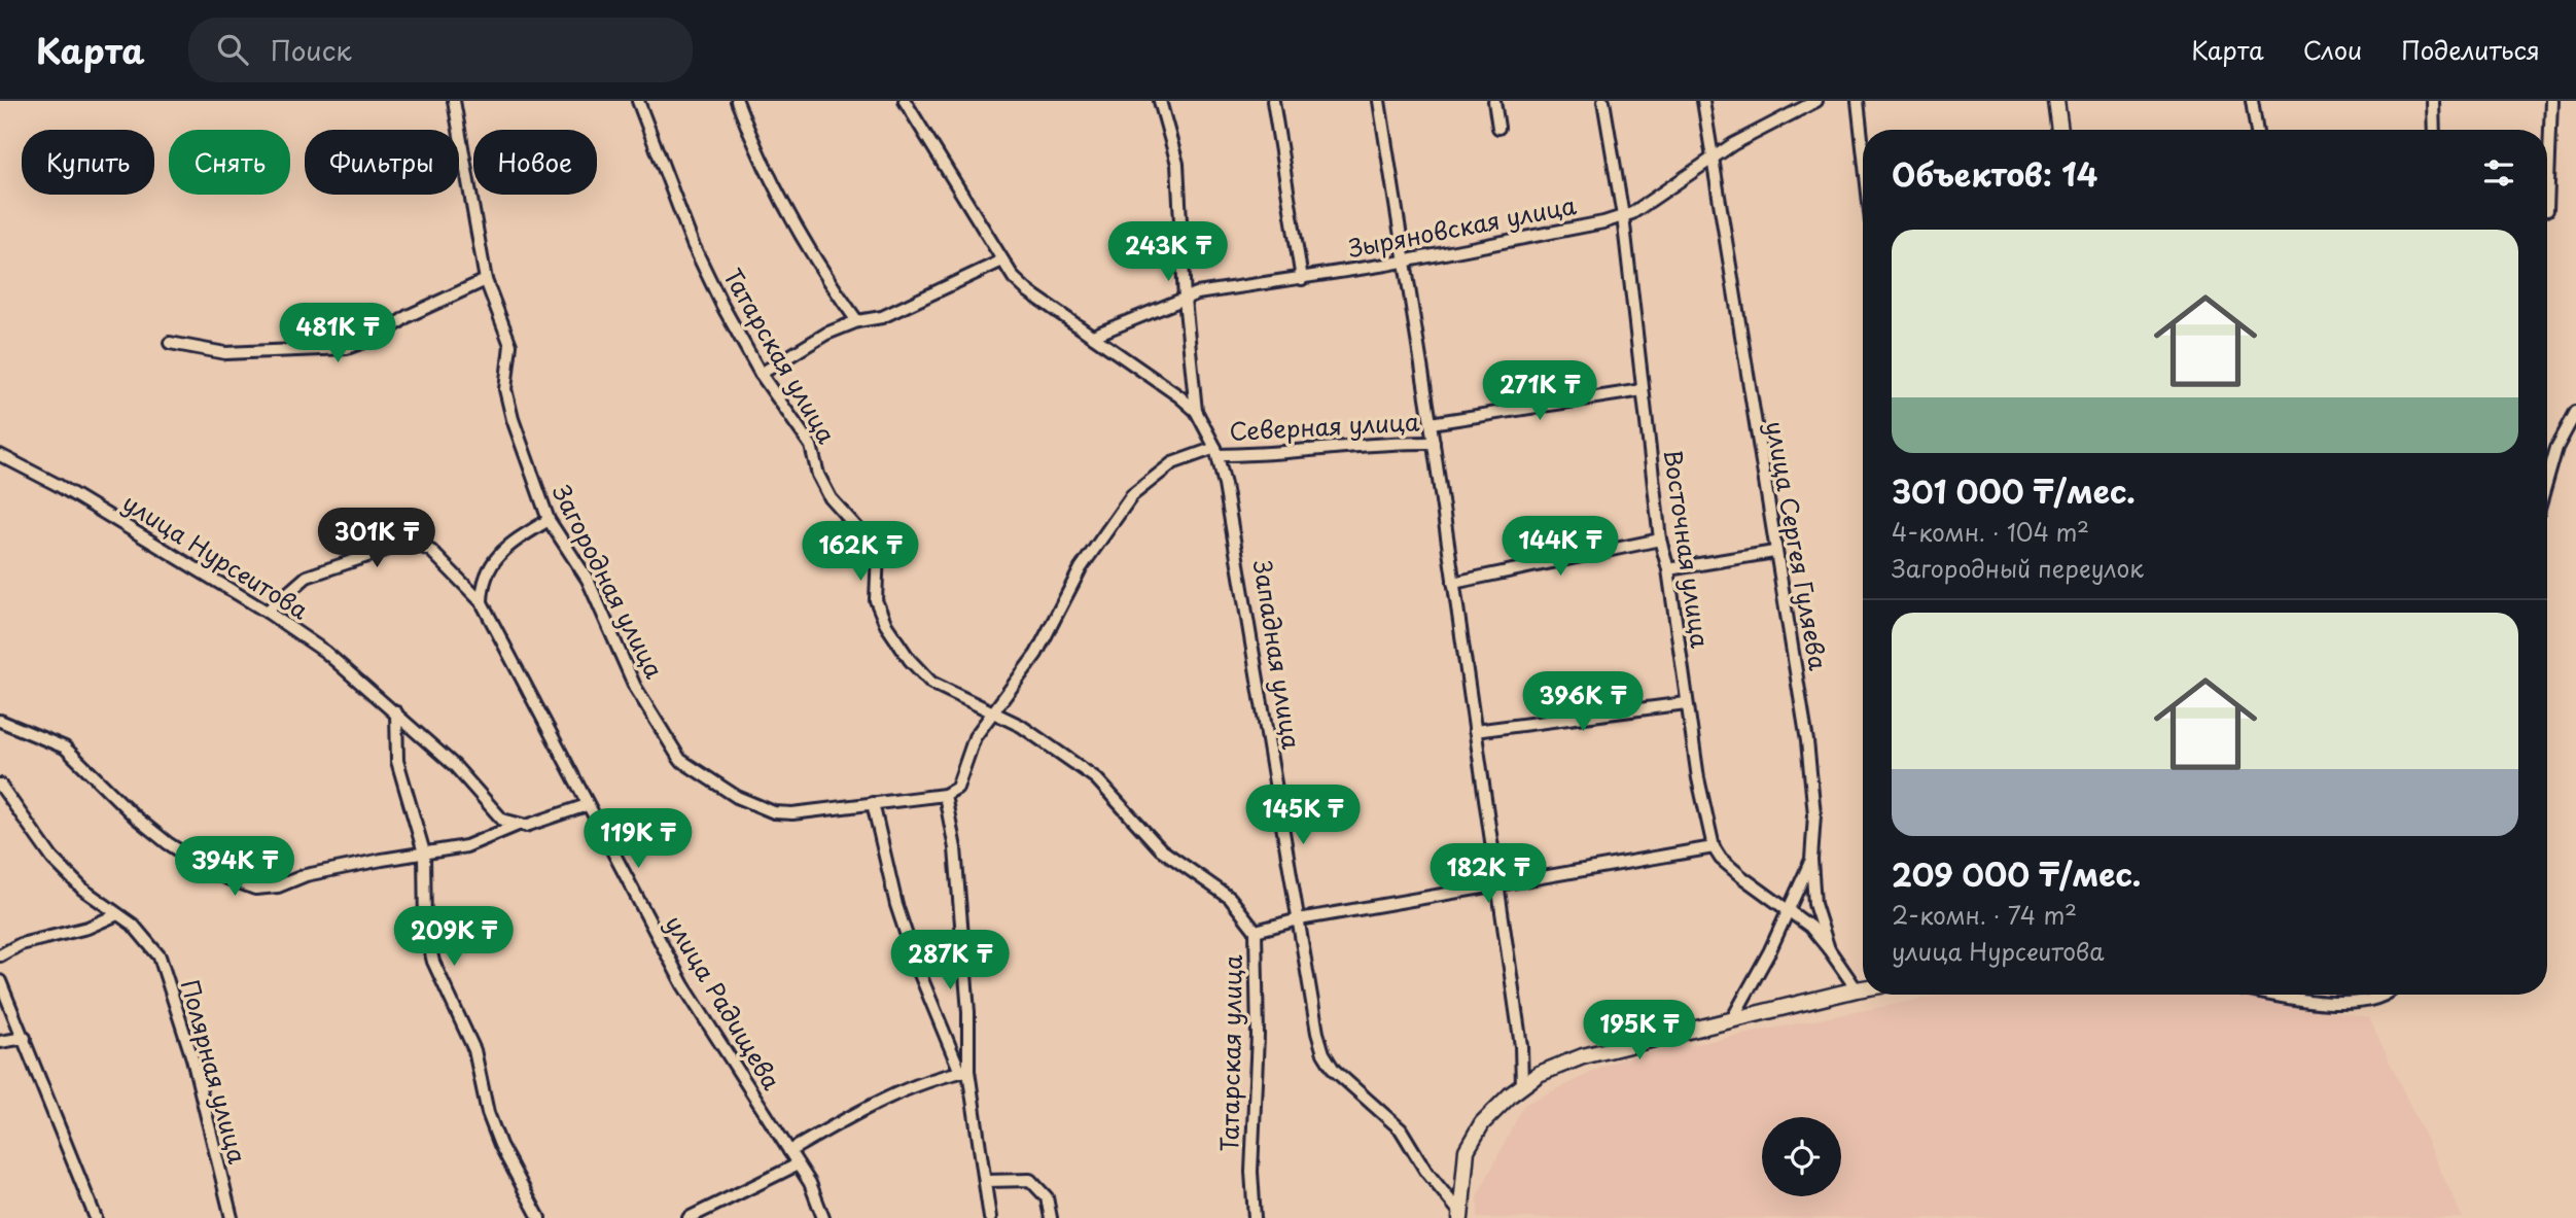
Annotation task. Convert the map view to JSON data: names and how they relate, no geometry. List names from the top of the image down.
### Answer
{
  "streets": {
    "street": [
      "Зыряновская улица",
      "Татарская улица",
      "Северная улица",
      "улица Сергея Гуляева",
      "Восточная улица",
      "улица Нурсеитова",
      "Загородная улица",
      "Западная улица",
      "улица Радищева",
      "Полярная улица"
    ]
  },
  "crossings": [
    ["Зыряновская улица", "улица Сергея Гуляева"],
    ["Зыряновская улица", "Восточная улица"],
    ["Зыряновская улица", "Западная улица"],
    ["Татарская улица", "Северная улица"],
    ["Северная улица", "Восточная улица"],
    ["Северная улица", "Загородная улица"],
    ["Северная улица", "Западная улица"],
    ["улица Нурсеитова", "улица Радищева"]
  ],
  "page": {
    "header": "Карта",
    "search": "Поиск",
    "nav": ["Карта", "Слои", "Поделиться"],
    "chip": [
      "Купить",
      "Снять",
      "Фильтры",
      "Новое"
    ],
    "heading": "Объектов: 14",
    "list": [
      {
        "name": "301 000 ₸/мес.",
        "note": "4-комн. · 104 m² · Загородный переулок"
      },
      {
        "name": "209 000 ₸/мес.",
        "note": "2-комн. · 74 m² · улица Нурсеитова"
      }
    ],
    "price": [
      "243K ₸",
      "481K ₸",
      "271K ₸",
      "301K ₸",
      "144K ₸",
      "162K ₸",
      "396K ₸",
      "145K ₸",
      "119K ₸",
      "394K ₸",
      "182K ₸",
      "209K ₸",
      "287K ₸",
      "195K ₸"
    ]
  }
}
